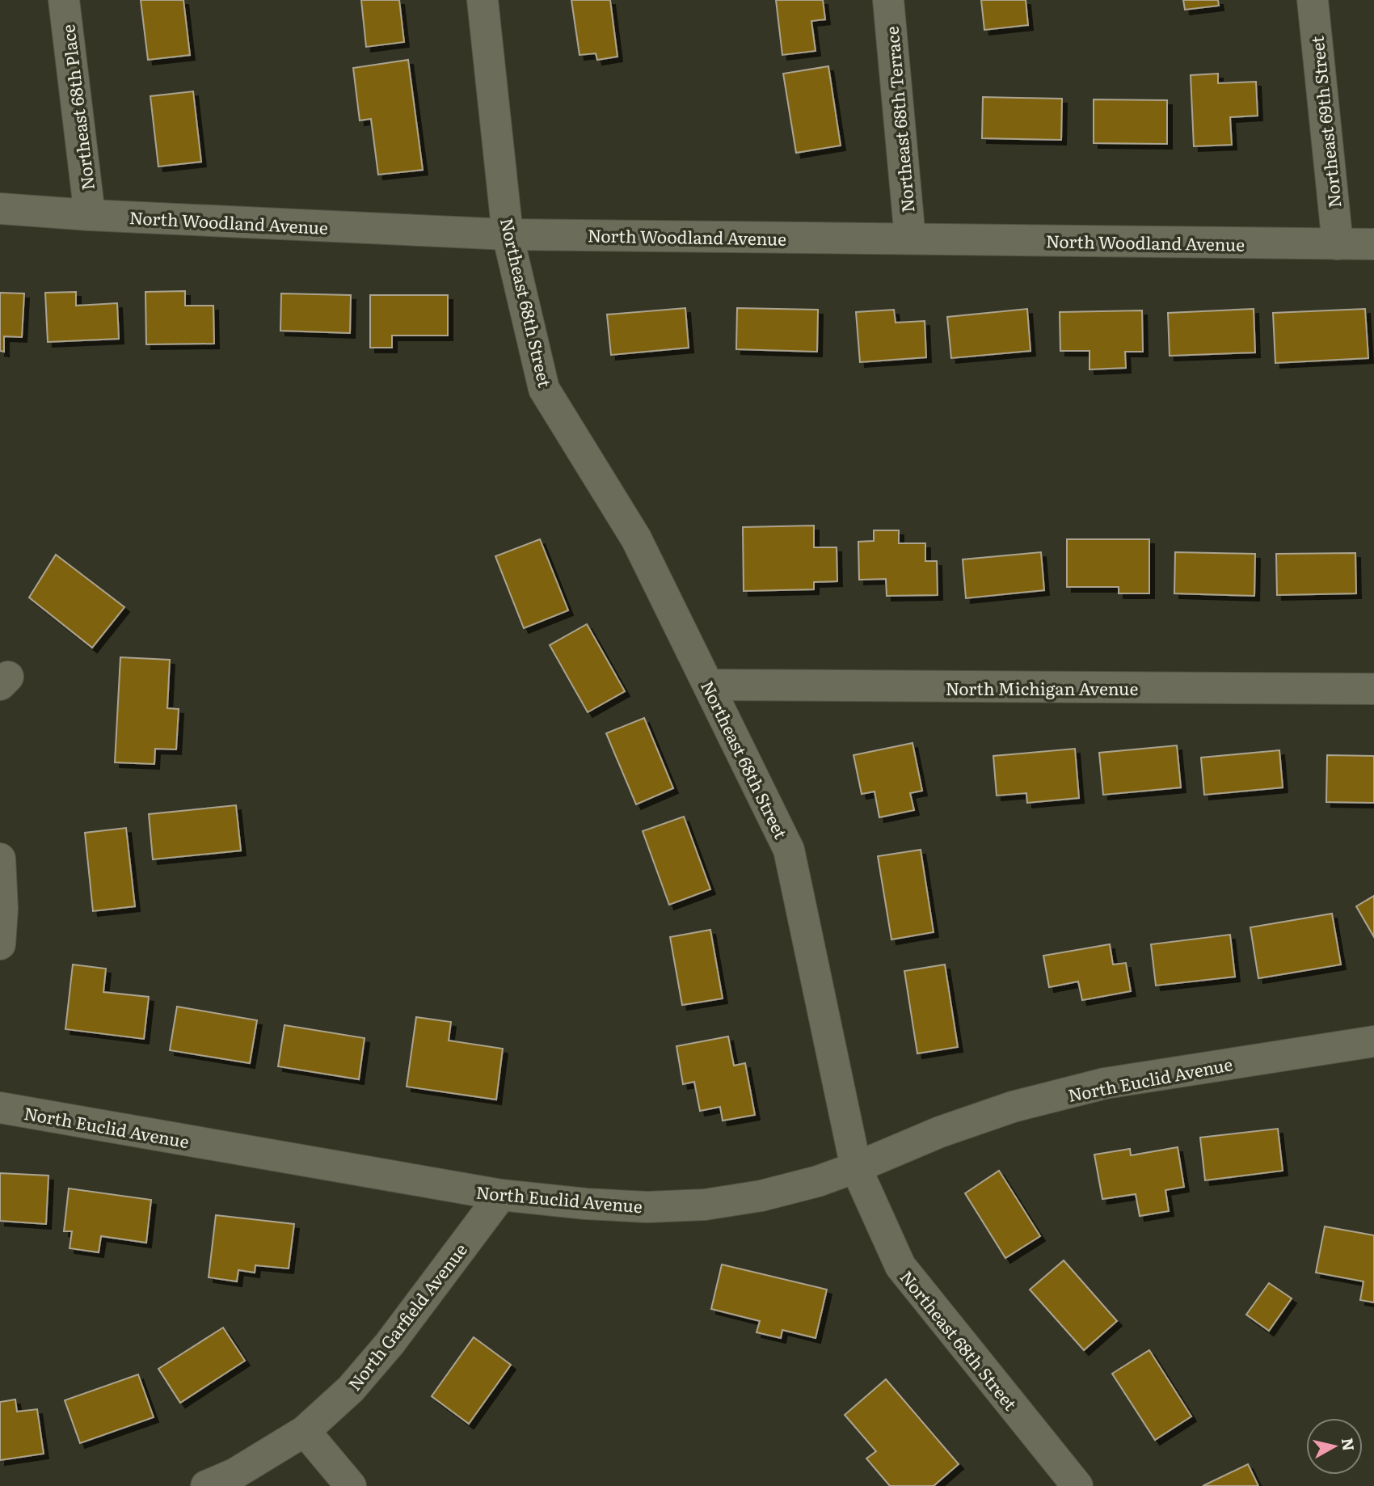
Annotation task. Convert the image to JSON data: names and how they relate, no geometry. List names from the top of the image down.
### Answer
{
  "streets": {
    "street": [
      "Northeast 68th Place",
      "Northeast 68th Terrace",
      "Northeast 69th Street",
      "North Woodland Avenue",
      "Northeast 68th Street",
      "North Michigan Avenue",
      "North Euclid Avenue",
      "North Garfield Avenue"
    ]
  },
  "crossings": [
    ["Northeast 68th Place", "North Woodland Avenue"],
    ["Northeast 68th Terrace", "North Woodland Avenue"],
    ["Northeast 69th Street", "North Woodland Avenue"],
    ["North Woodland Avenue", "Northeast 68th Street"],
    ["Northeast 68th Street", "North Michigan Avenue"],
    ["Northeast 68th Street", "North Euclid Avenue"],
    ["North Euclid Avenue", "North Garfield Avenue"]
  ],
  "north": "right"
}
